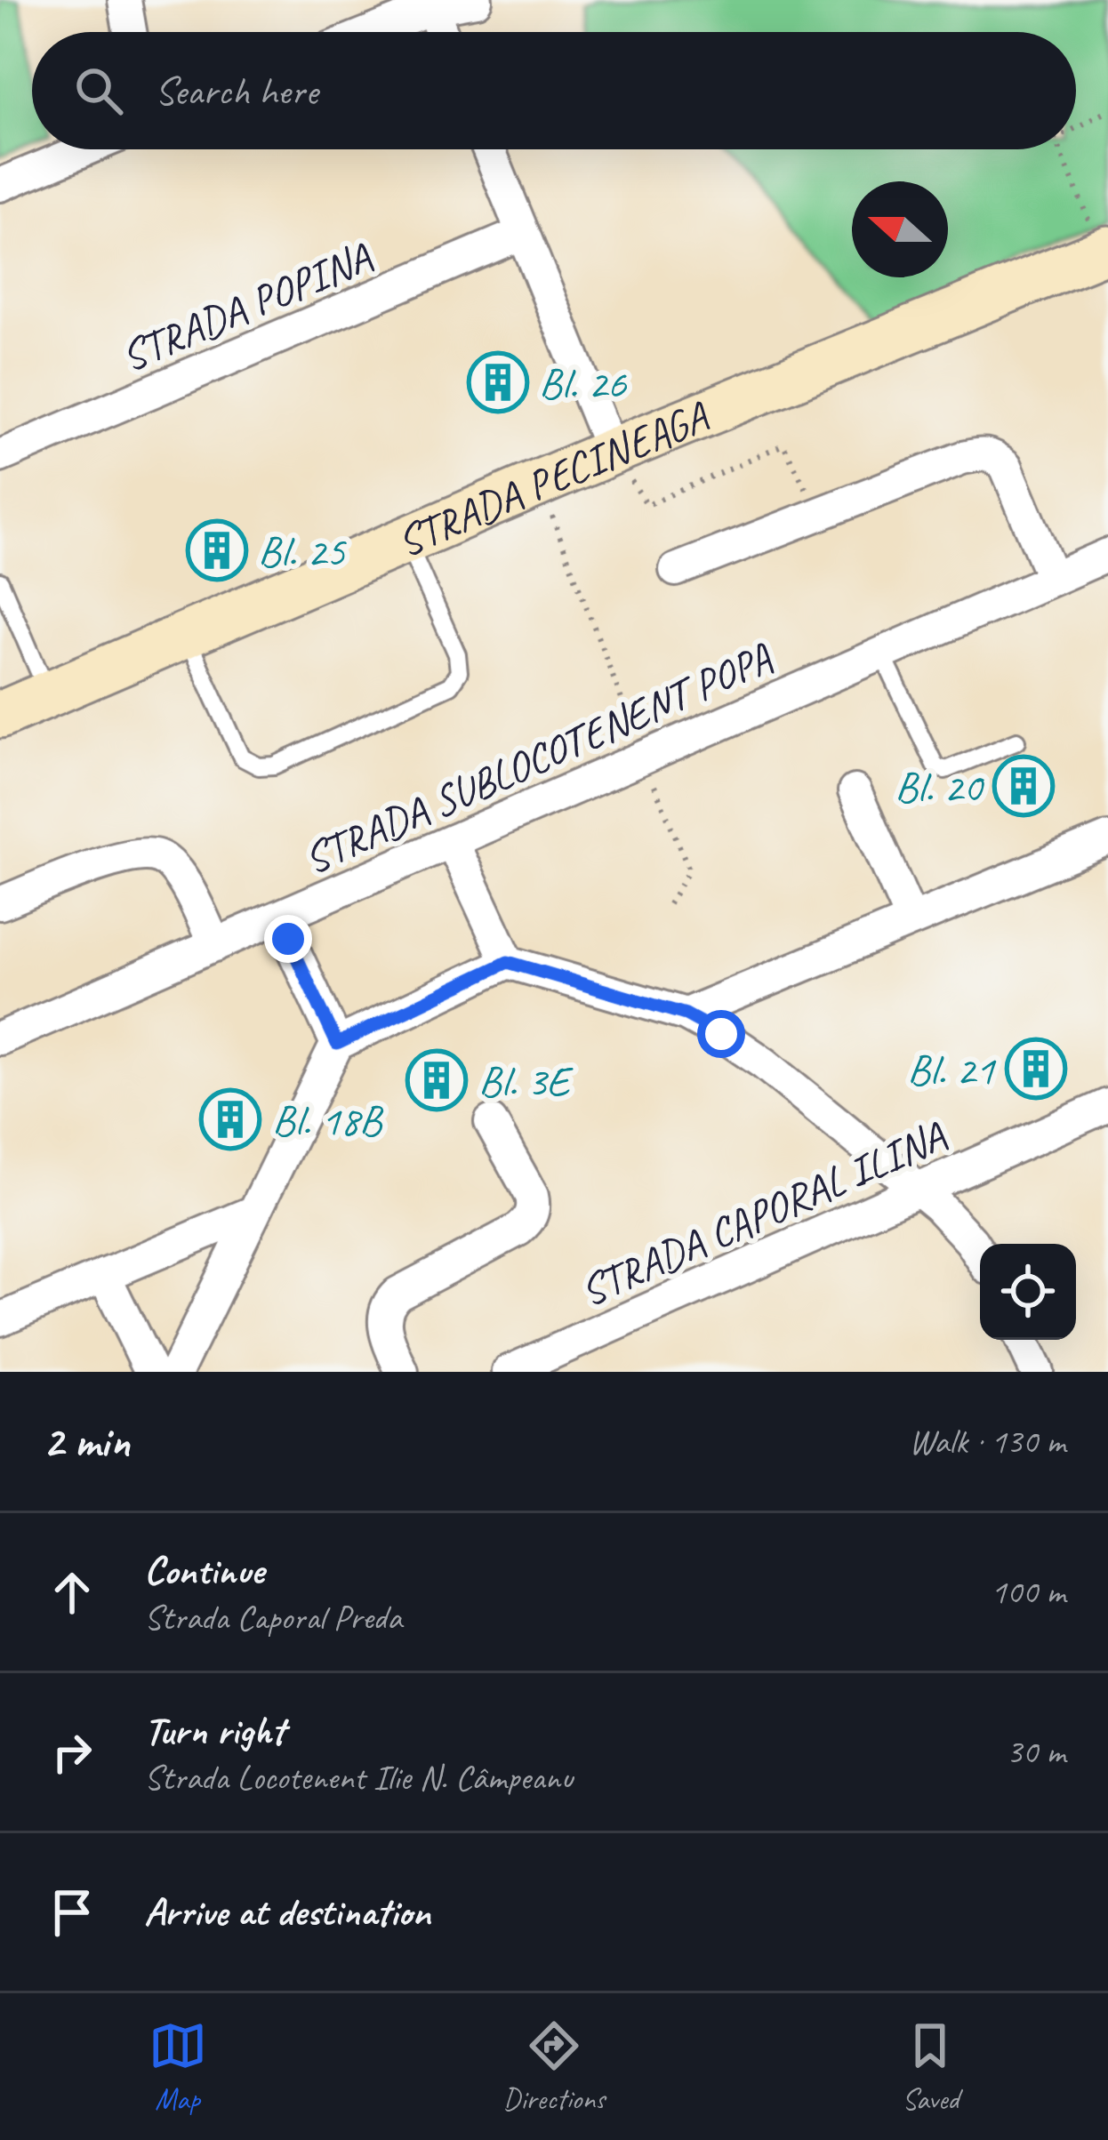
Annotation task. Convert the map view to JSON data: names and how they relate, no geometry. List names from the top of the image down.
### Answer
{
  "streets": {
    "street": [
      "STRADA POPINA",
      "STRADA PECINEAGA",
      "STRADA SUBLOCOTENENT POPA",
      "STRADA CAPORAL ILINA"
    ]
  },
  "places": {
    "building": [
      "Bl. 26",
      "Bl. 25",
      "Bl. 20",
      "Bl. 21",
      "Bl. 3E",
      "Bl. 18B"
    ]
  },
  "north": "left",
  "page": {
    "search": "Search here",
    "heading": ["2 min", "Walk · 130 m"],
    "list": [
      ["Continue", "Strada Caporal Preda", "100 m"],
      ["Turn right", "Strada Locotenent Ilie N. Câmpeanu", "30 m"],
      "Arrive at destination"
    ],
    "nav": ["Map", "Directions", "Saved"]
  }
}
